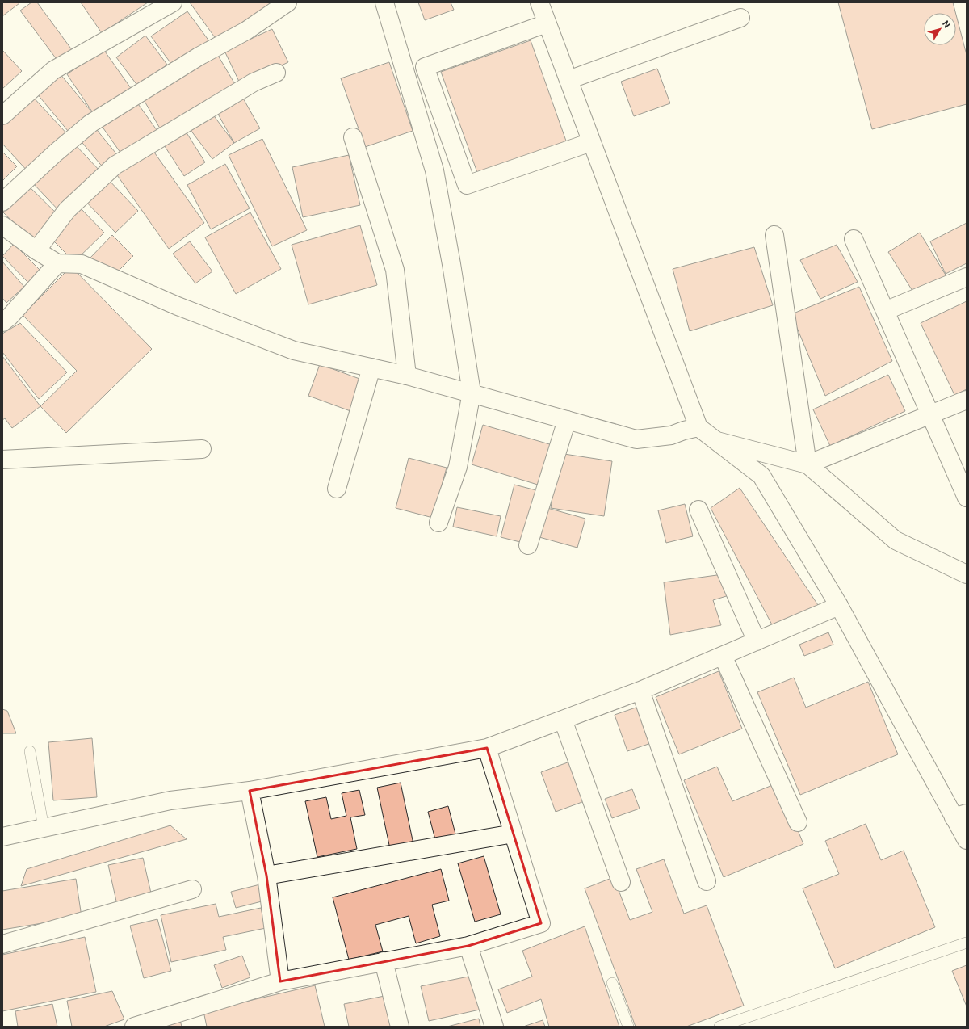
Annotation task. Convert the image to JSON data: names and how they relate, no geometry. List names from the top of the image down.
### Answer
{
  "north": "top right"
}
